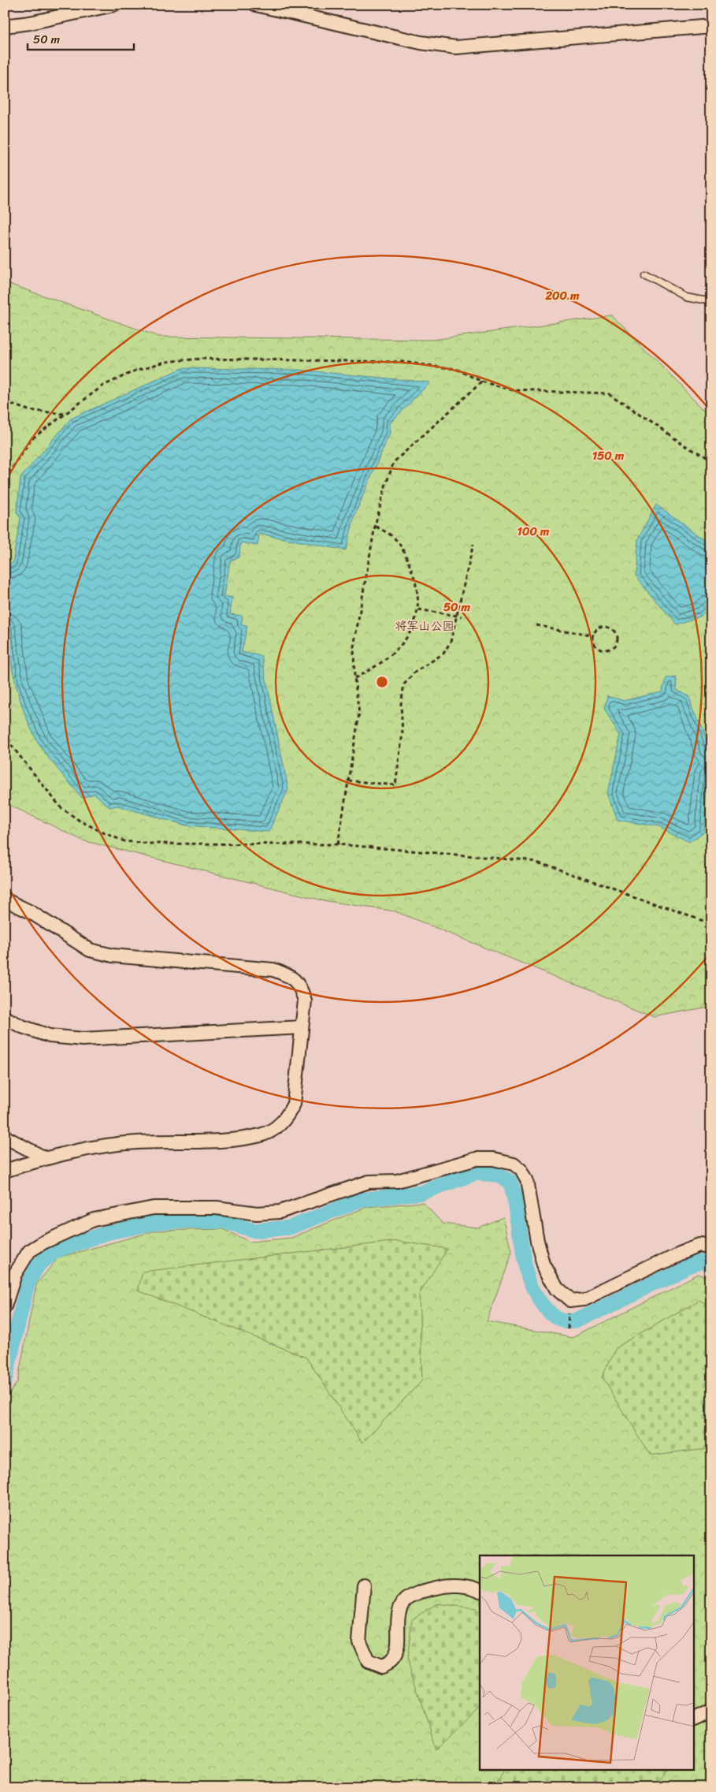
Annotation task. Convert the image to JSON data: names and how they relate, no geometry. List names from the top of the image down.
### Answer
{
  "parks": ["将军山公园"],
  "scale_bar": "50 m",
  "rings": [
    "200 m",
    "150 m",
    "100 m",
    "50 m"
  ]
}
